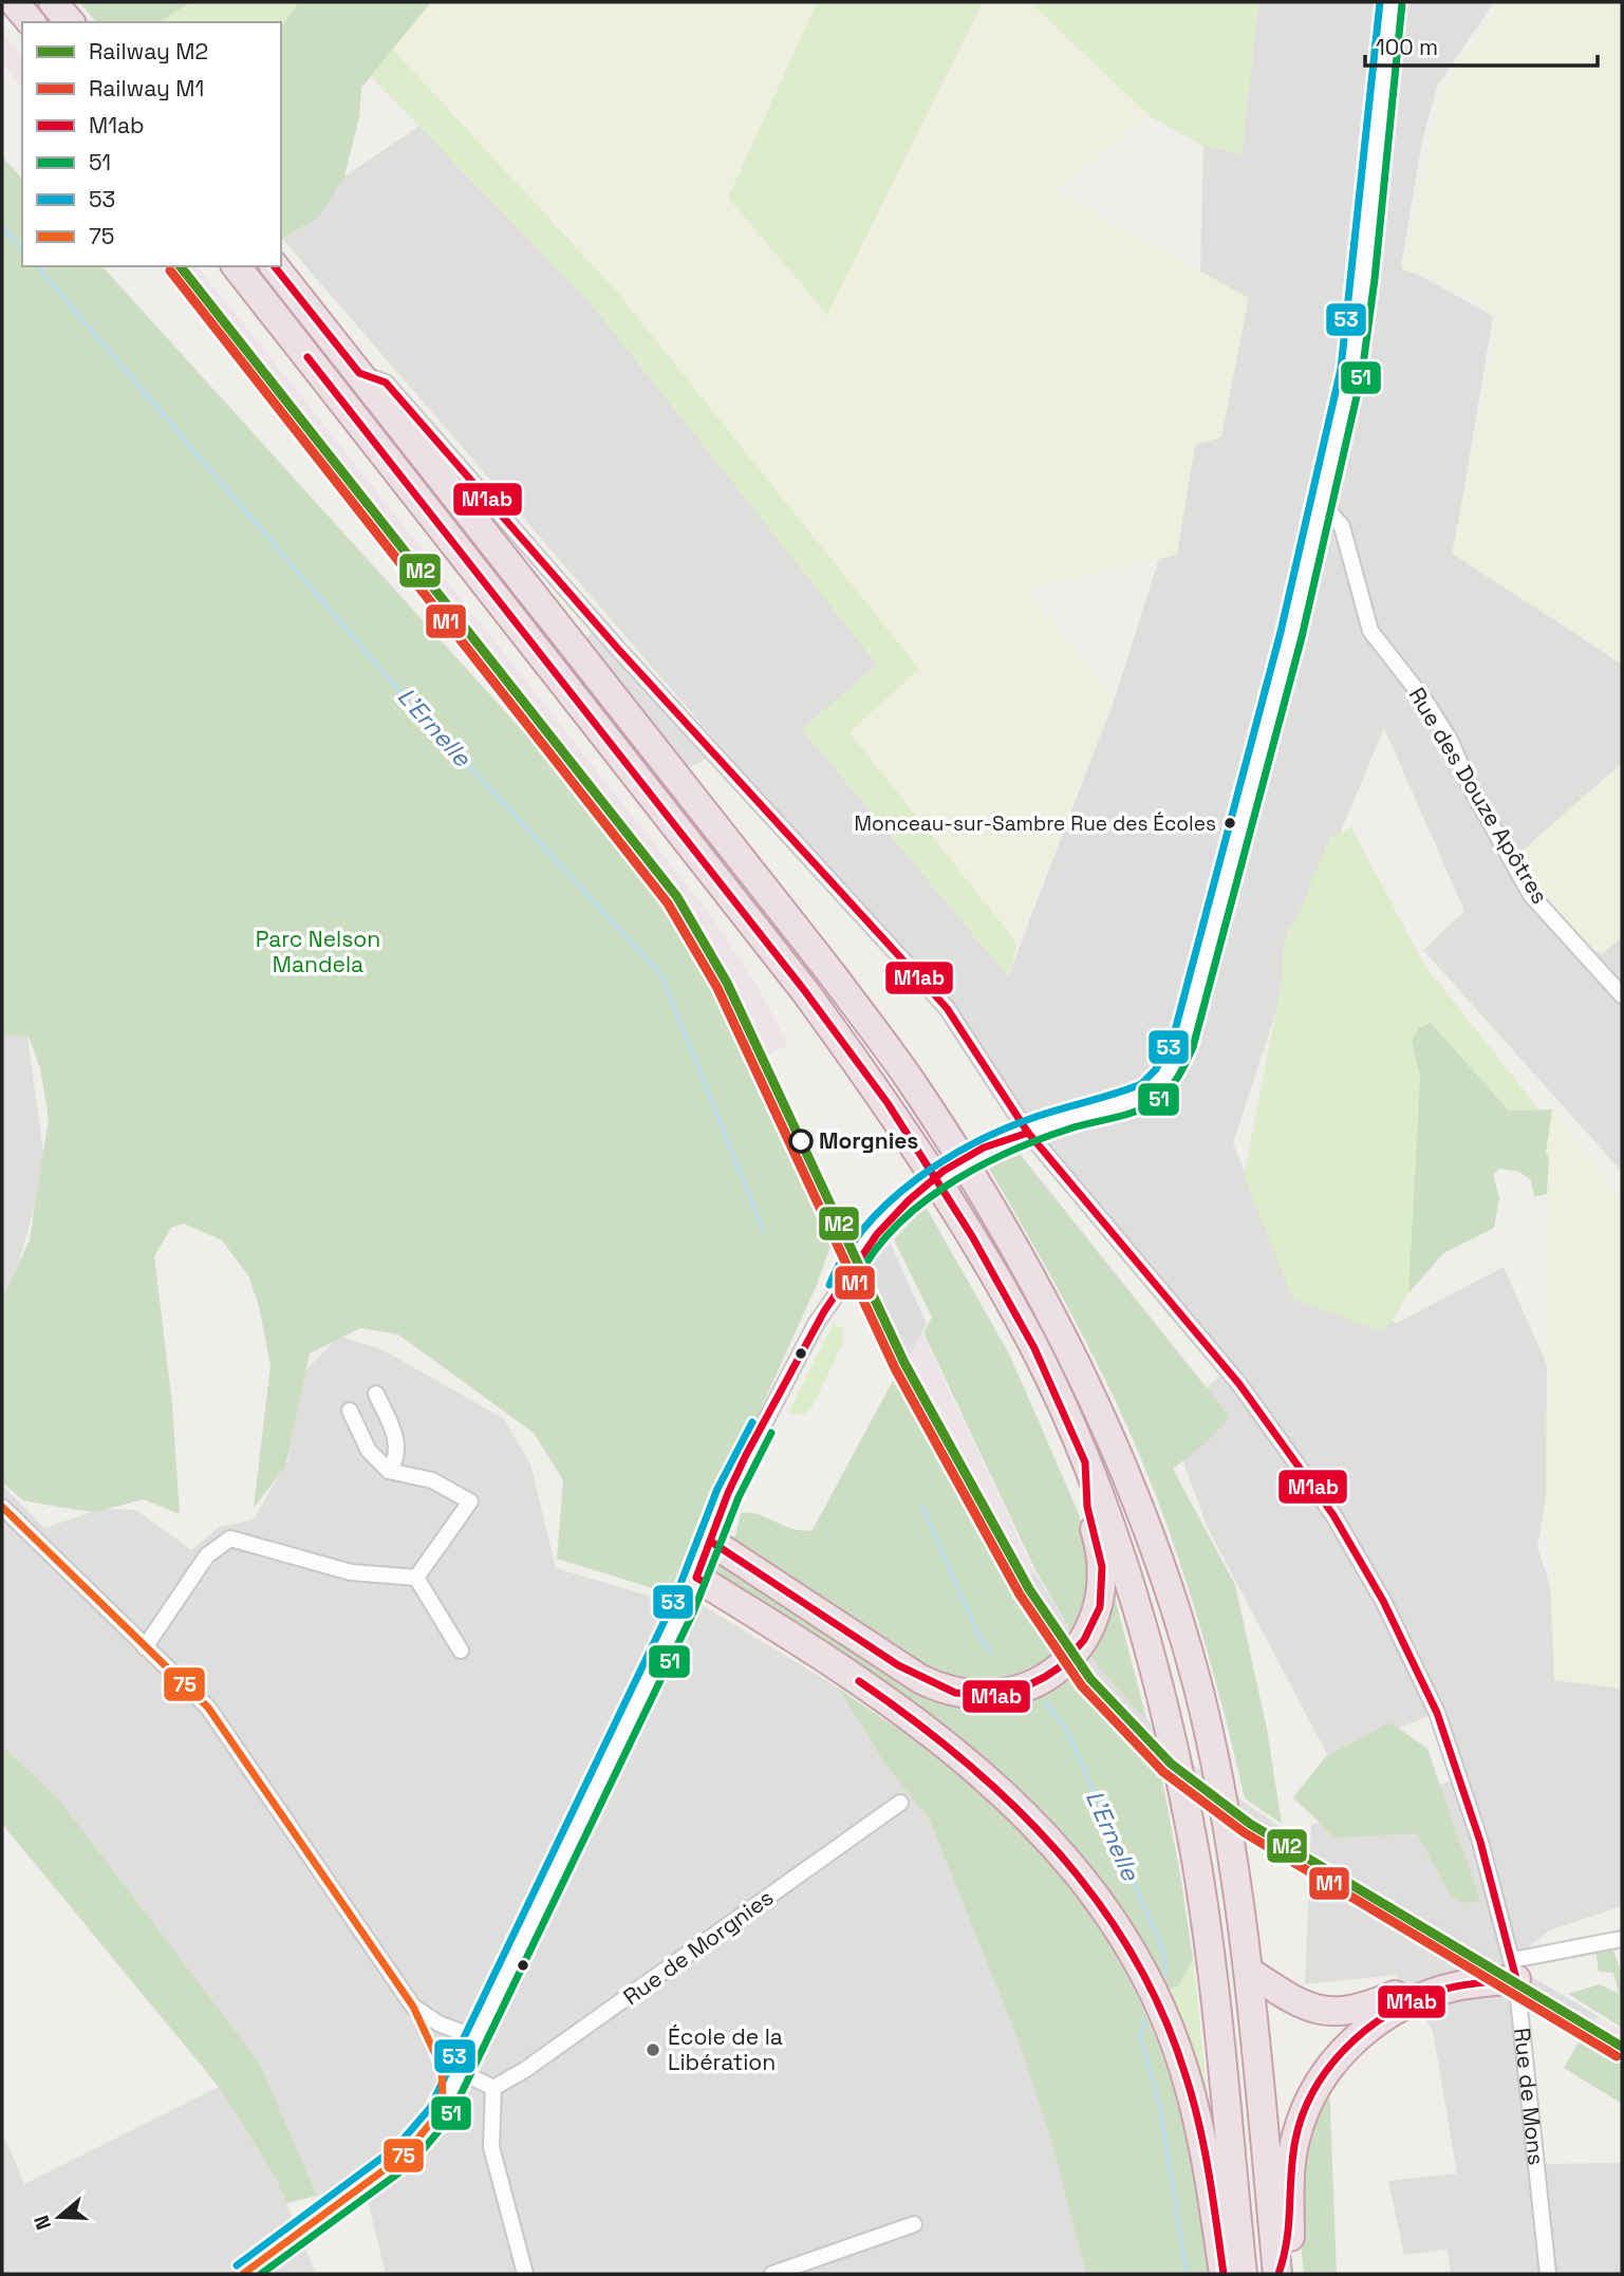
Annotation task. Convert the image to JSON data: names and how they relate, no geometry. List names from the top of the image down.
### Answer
{
  "streets": {
    "highway": ["Rue de Mons"],
    "street": ["Rue des Douze Apôtres", "Rue de Morgnies"]
  },
  "water": ["L'Ernelle"],
  "parks": ["Parc Nelson Mandela"],
  "places": ["Monceau-sur-Sambre Rue des Écoles", "Morgnies", "École de la Libération"],
  "lines": [
    "transit line 53",
    "transit line 51",
    "rail line M2",
    "transit line M1ab",
    "rail line M1",
    "transit line 75"
  ],
  "legend": [
    "Railway M2",
    "Railway M1",
    "M1ab",
    "51",
    "53",
    "75"
  ],
  "scale_bar": "100 m",
  "north": "left"
}
